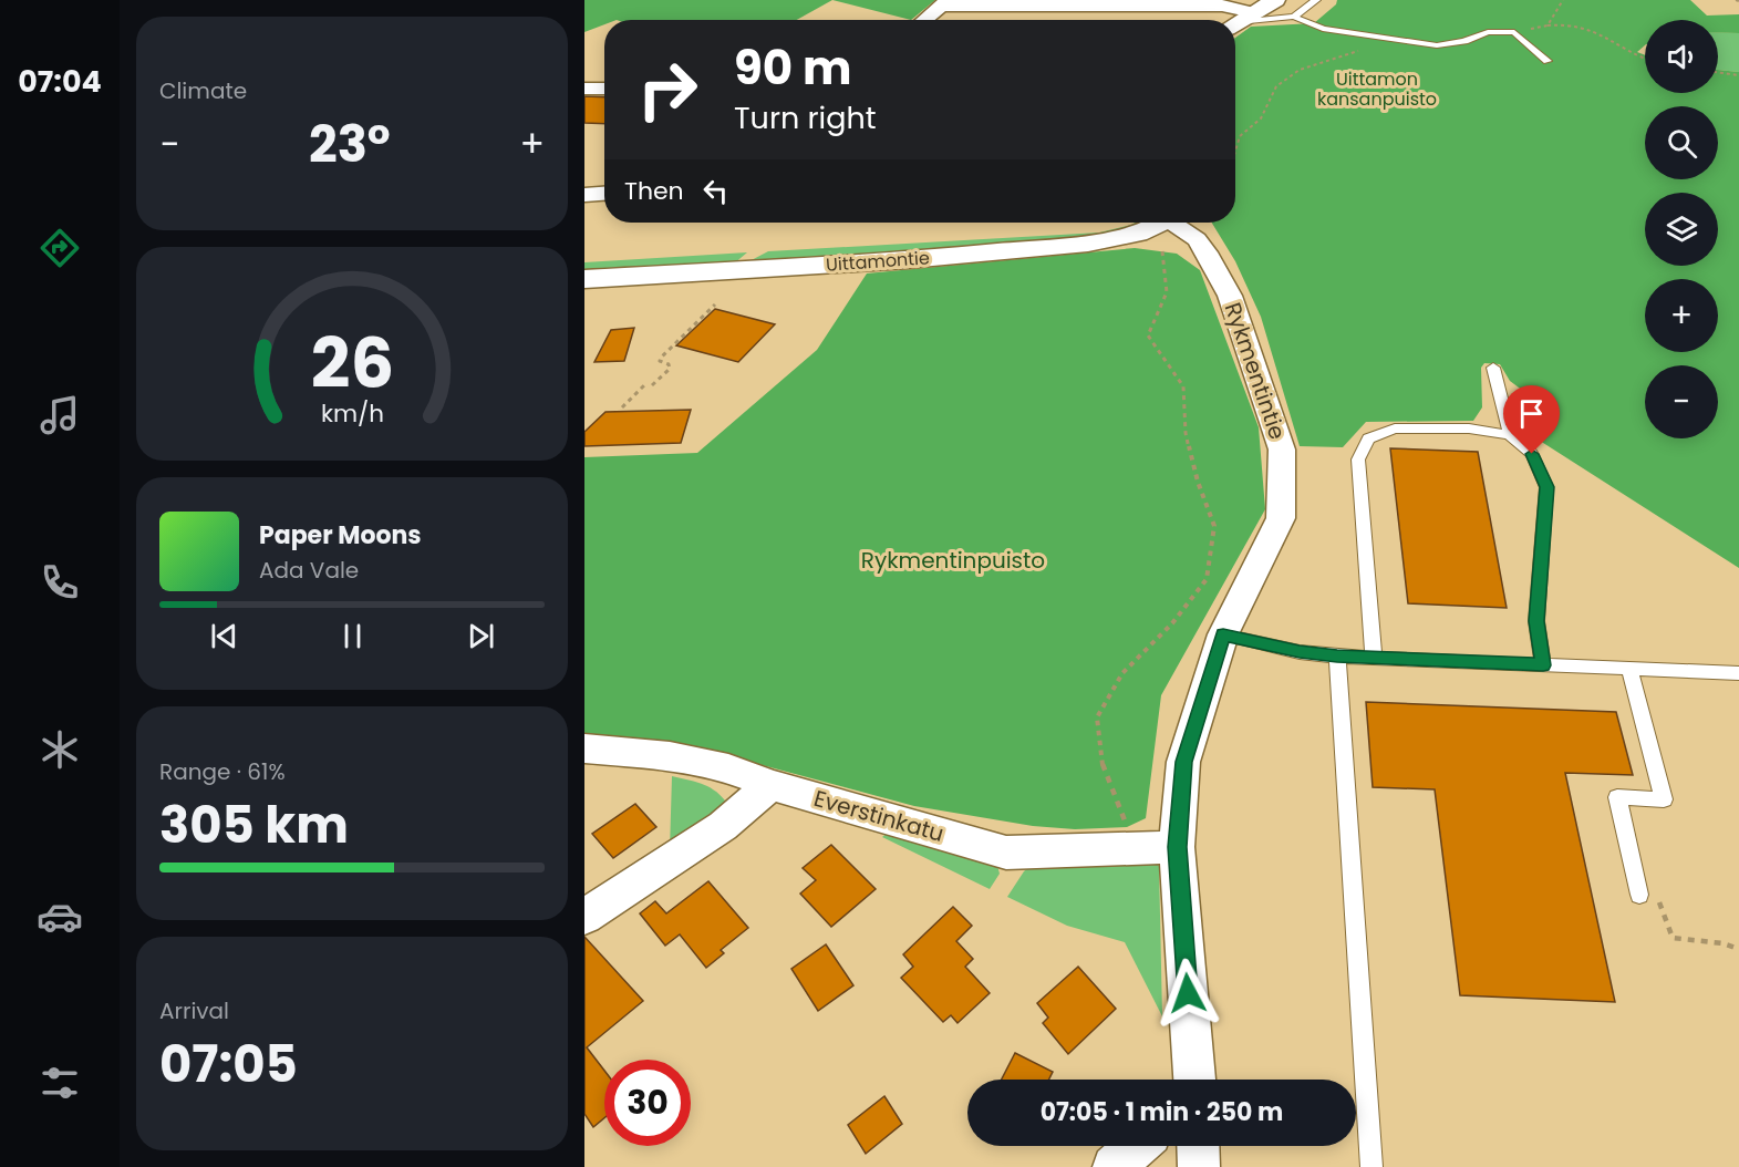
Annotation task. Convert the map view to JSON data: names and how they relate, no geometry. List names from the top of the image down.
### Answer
{
  "streets": {
    "street": ["Uittamontie", "Rykmentintie", "Everstinkatu"]
  },
  "crossings": [
    ["Rykmentintie", "Everstinkatu"]
  ],
  "parks": ["Uittamon kansanpuisto", "Rykmentinpuisto"],
  "page": {
    "tabs": "07:04",
    "tile": [
      "Climate",
      ["Range · 61%", "305 km"],
      ["Arrival", "07:05"]
    ],
    "map_buttons": ["+", "−"],
    "turn": ["90 m", "Turn right"],
    "heat": ["−", "23°", "+"],
    "then": "Then",
    "song": ["Paper Moons", "Ada Vale"],
    "limit": "30",
    "trip": "07:05 · 1 min · 250 m",
    "gauge": ["26", "km/h"]
  }
}
